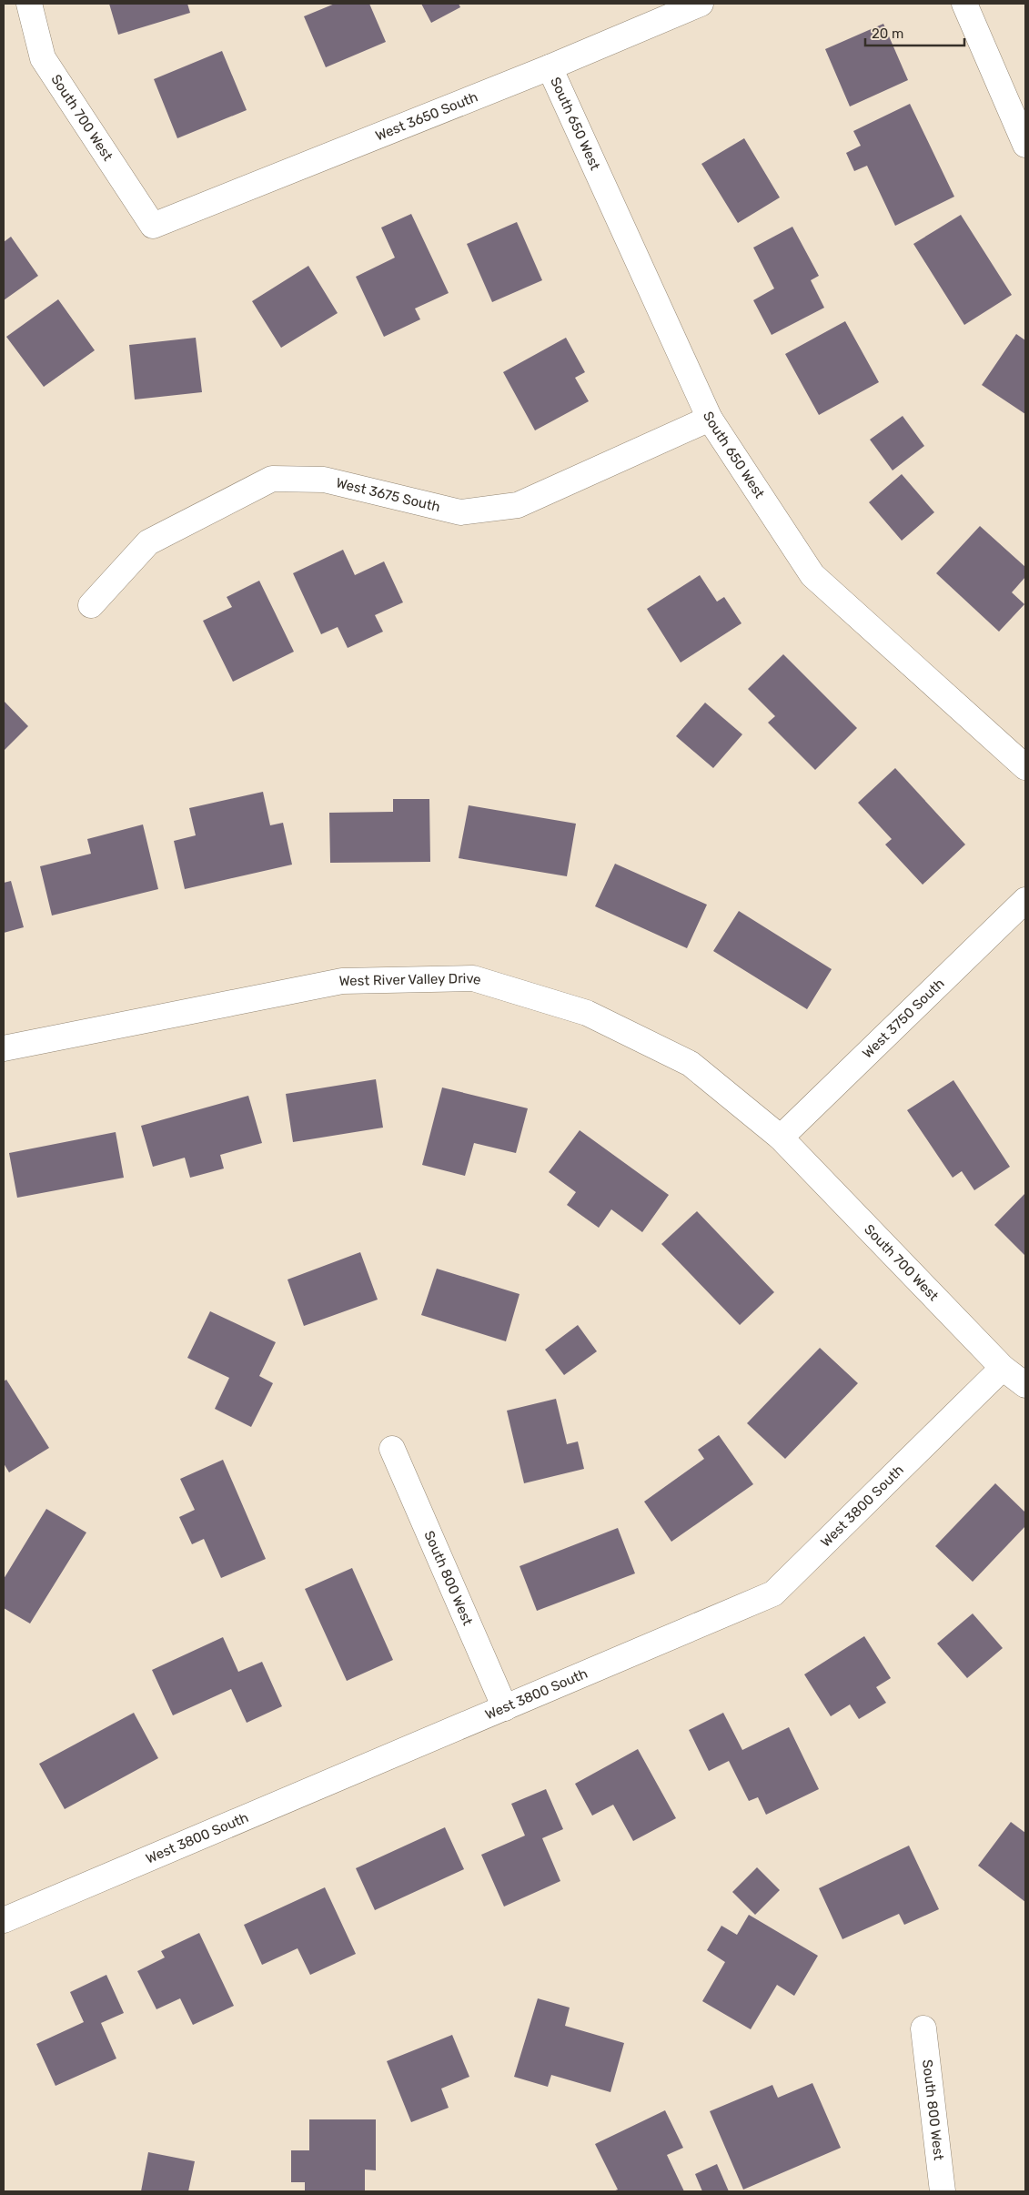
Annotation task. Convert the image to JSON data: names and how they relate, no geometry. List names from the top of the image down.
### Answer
{
  "streets": {
    "street": [
      "West 3650 South",
      "South 700 West",
      "South 650 West",
      "West 3675 South",
      "West River Valley Drive",
      "West 3750 South",
      "West 3800 South",
      "South 800 West"
    ]
  },
  "crossings": [
    ["West 3650 South", "South 700 West"],
    ["West 3650 South", "South 650 West"],
    ["South 700 West", "West River Valley Drive"],
    ["South 700 West", "West 3750 South"],
    ["South 700 West", "West 3800 South"],
    ["South 650 West", "West 3675 South"],
    ["West River Valley Drive", "West 3750 South"],
    ["West 3800 South", "South 800 West"]
  ],
  "scale_bar": "20 m"
}
